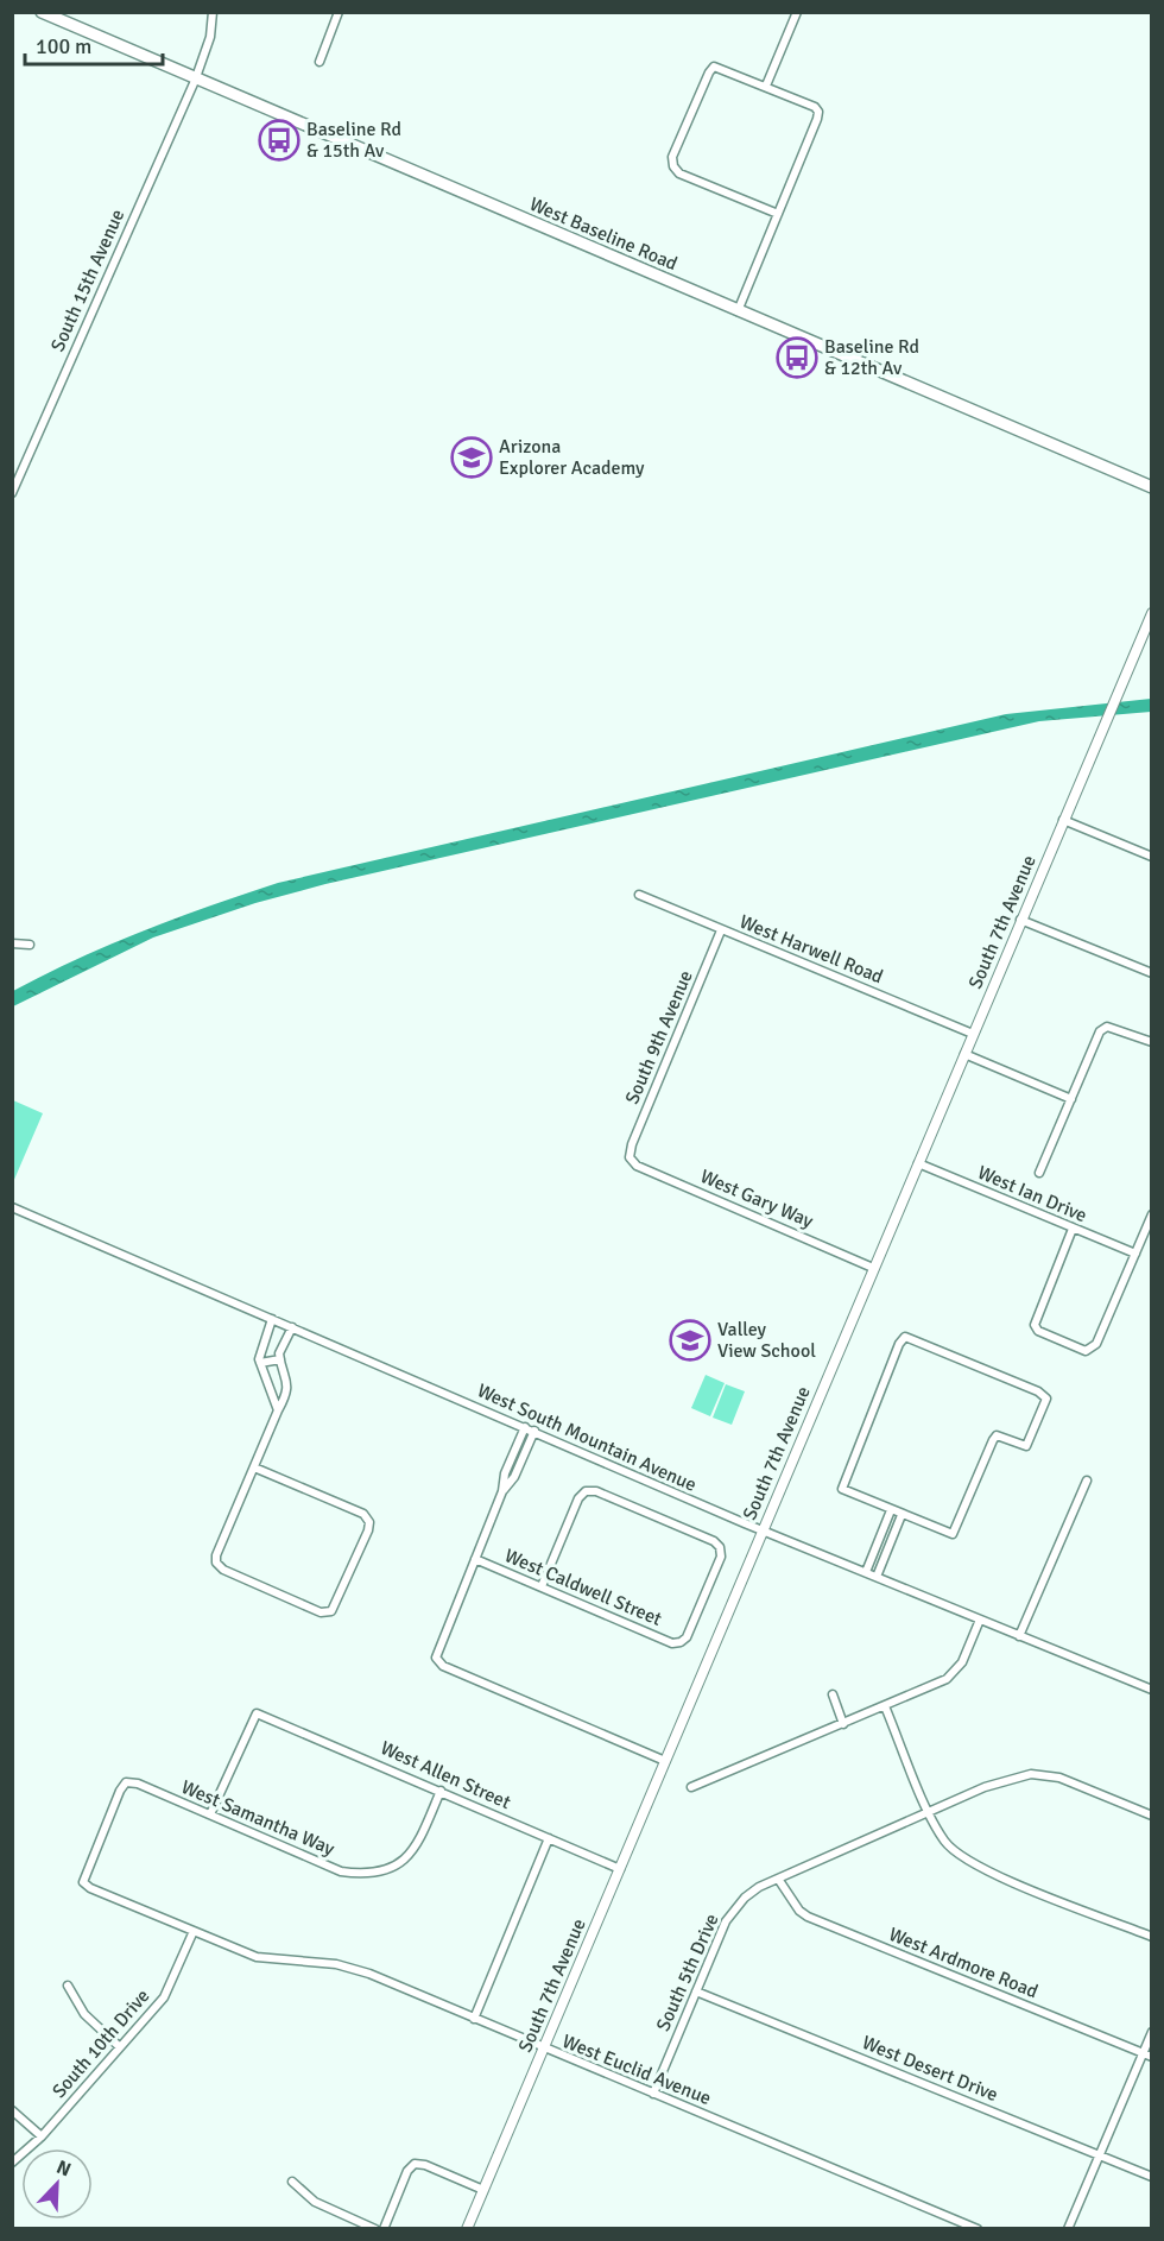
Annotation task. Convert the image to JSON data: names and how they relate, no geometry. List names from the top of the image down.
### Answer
{
  "streets": {
    "main road": ["West Baseline Road"],
    "street": [
      "South 15th Avenue",
      "South 7th Avenue",
      "West Harwell Road",
      "South 9th Avenue",
      "West Ian Drive",
      "West Gary Way",
      "West South Mountain Avenue",
      "West Caldwell Street",
      "West Allen Street",
      "West Samantha Way",
      "West Ardmore Road",
      "South 5th Drive",
      "South 10th Drive",
      "West Desert Drive",
      "West Euclid Avenue"
    ]
  },
  "crossings": [
    ["West Baseline Road", "South 15th Avenue"],
    ["South 7th Avenue", "West Harwell Road"],
    ["South 7th Avenue", "West Ian Drive"],
    ["South 7th Avenue", "West Gary Way"],
    ["South 7th Avenue", "West South Mountain Avenue"],
    ["South 7th Avenue", "West Allen Street"],
    ["South 7th Avenue", "West Euclid Avenue"],
    ["West Harwell Road", "South 9th Avenue"],
    ["South 9th Avenue", "West Gary Way"],
    ["West Allen Street", "West Samantha Way"],
    ["West Samantha Way", "West Euclid Avenue"],
    ["West Ardmore Road", "South 5th Drive"],
    ["South 5th Drive", "West Desert Drive"],
    ["South 5th Drive", "West Euclid Avenue"],
    ["South 10th Drive", "West Euclid Avenue"]
  ],
  "places": {
    "bus stop": ["Baseline Rd & 15th Av", "Baseline Rd & 12th Av"],
    "school or university": ["Arizona Explorer Academy", "Valley View School"]
  },
  "scale_bar": "100 m",
  "north": "top right"
}
